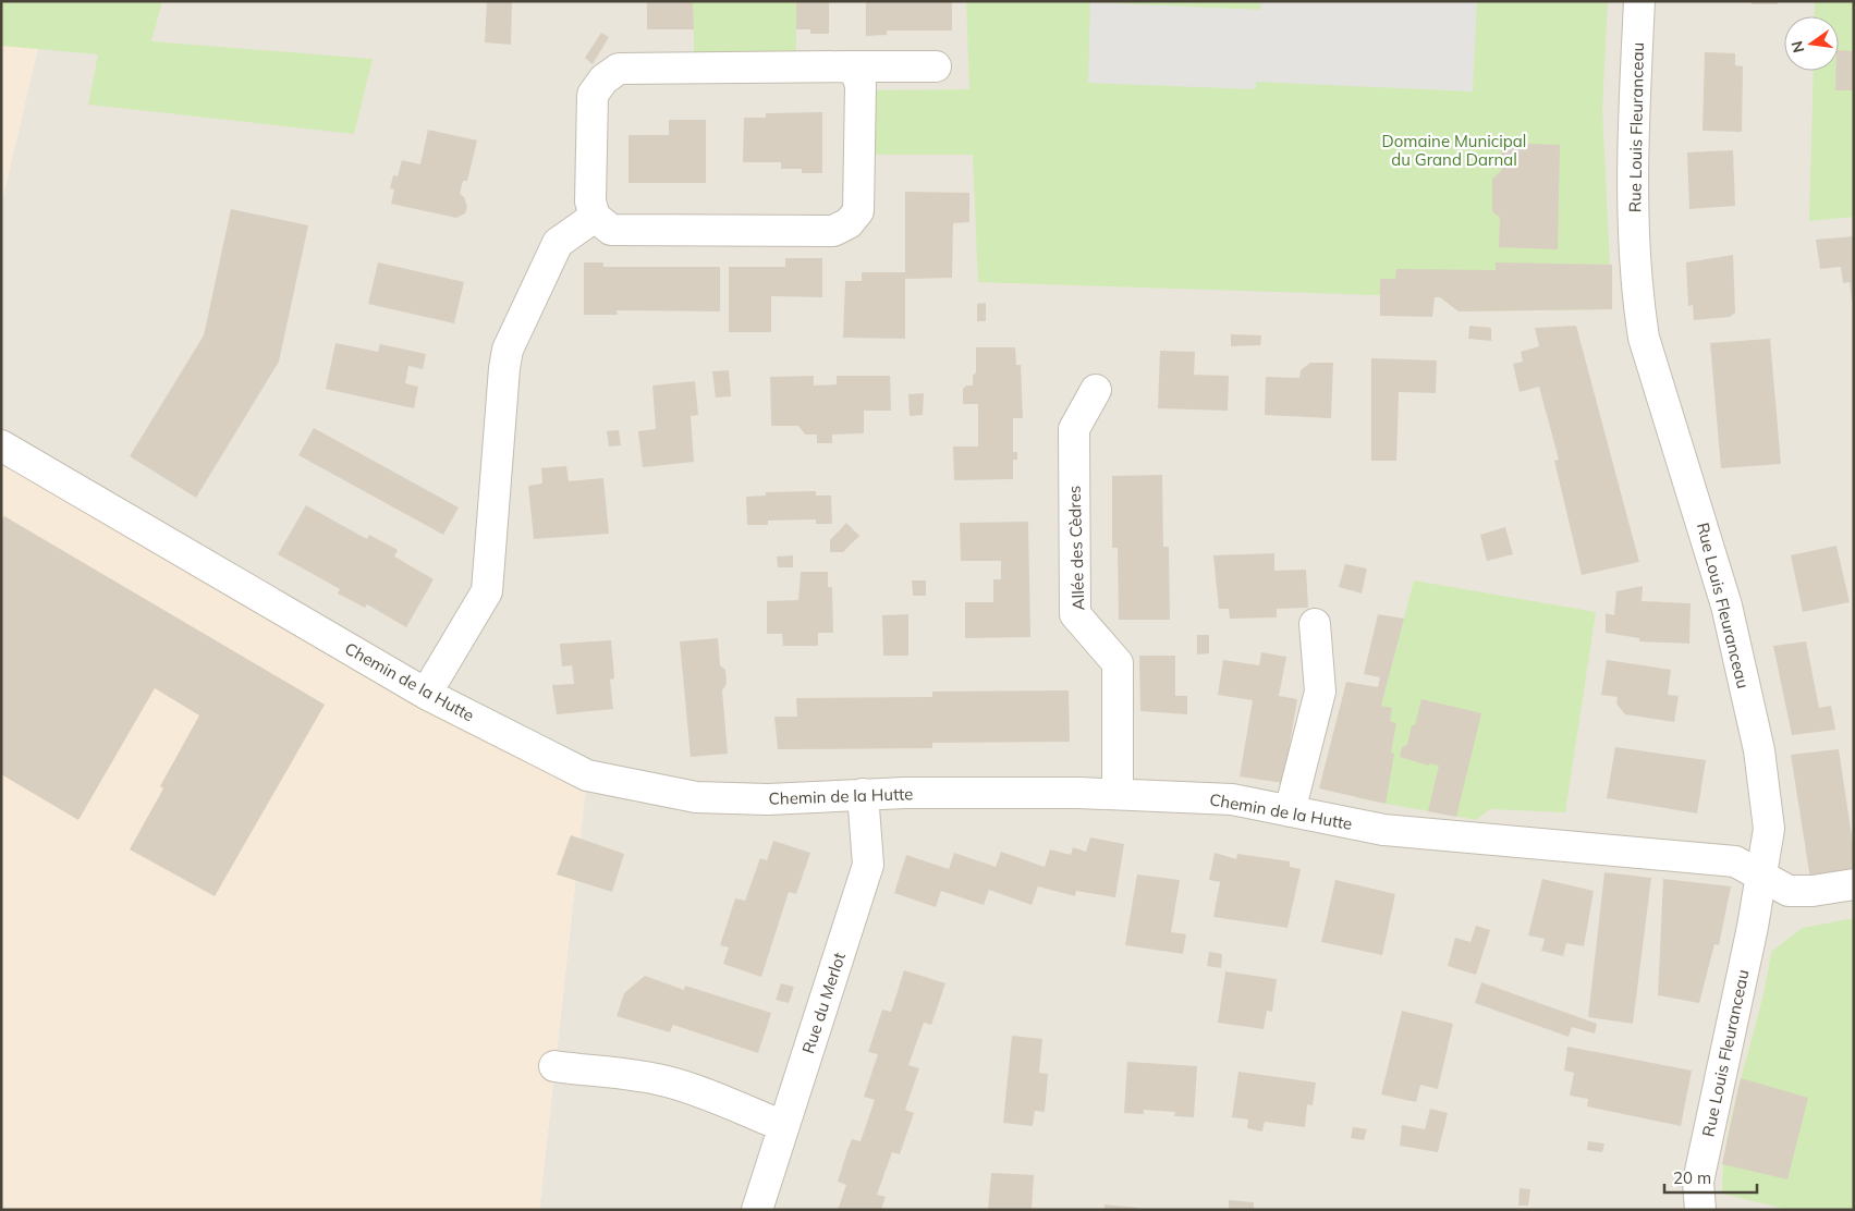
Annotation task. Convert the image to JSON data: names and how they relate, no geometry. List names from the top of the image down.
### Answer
{
  "streets": {
    "street": [
      "Rue Louis Fleuranceau",
      "Allée des Cèdres",
      "Chemin de la Hutte",
      "Rue du Merlot"
    ]
  },
  "crossings": [
    ["Rue Louis Fleuranceau", "Chemin de la Hutte"],
    ["Allée des Cèdres", "Chemin de la Hutte"],
    ["Chemin de la Hutte", "Rue du Merlot"]
  ],
  "parks": ["Domaine Municipal du Grand Darnal"],
  "scale_bar": "20 m",
  "north": "left"
}
